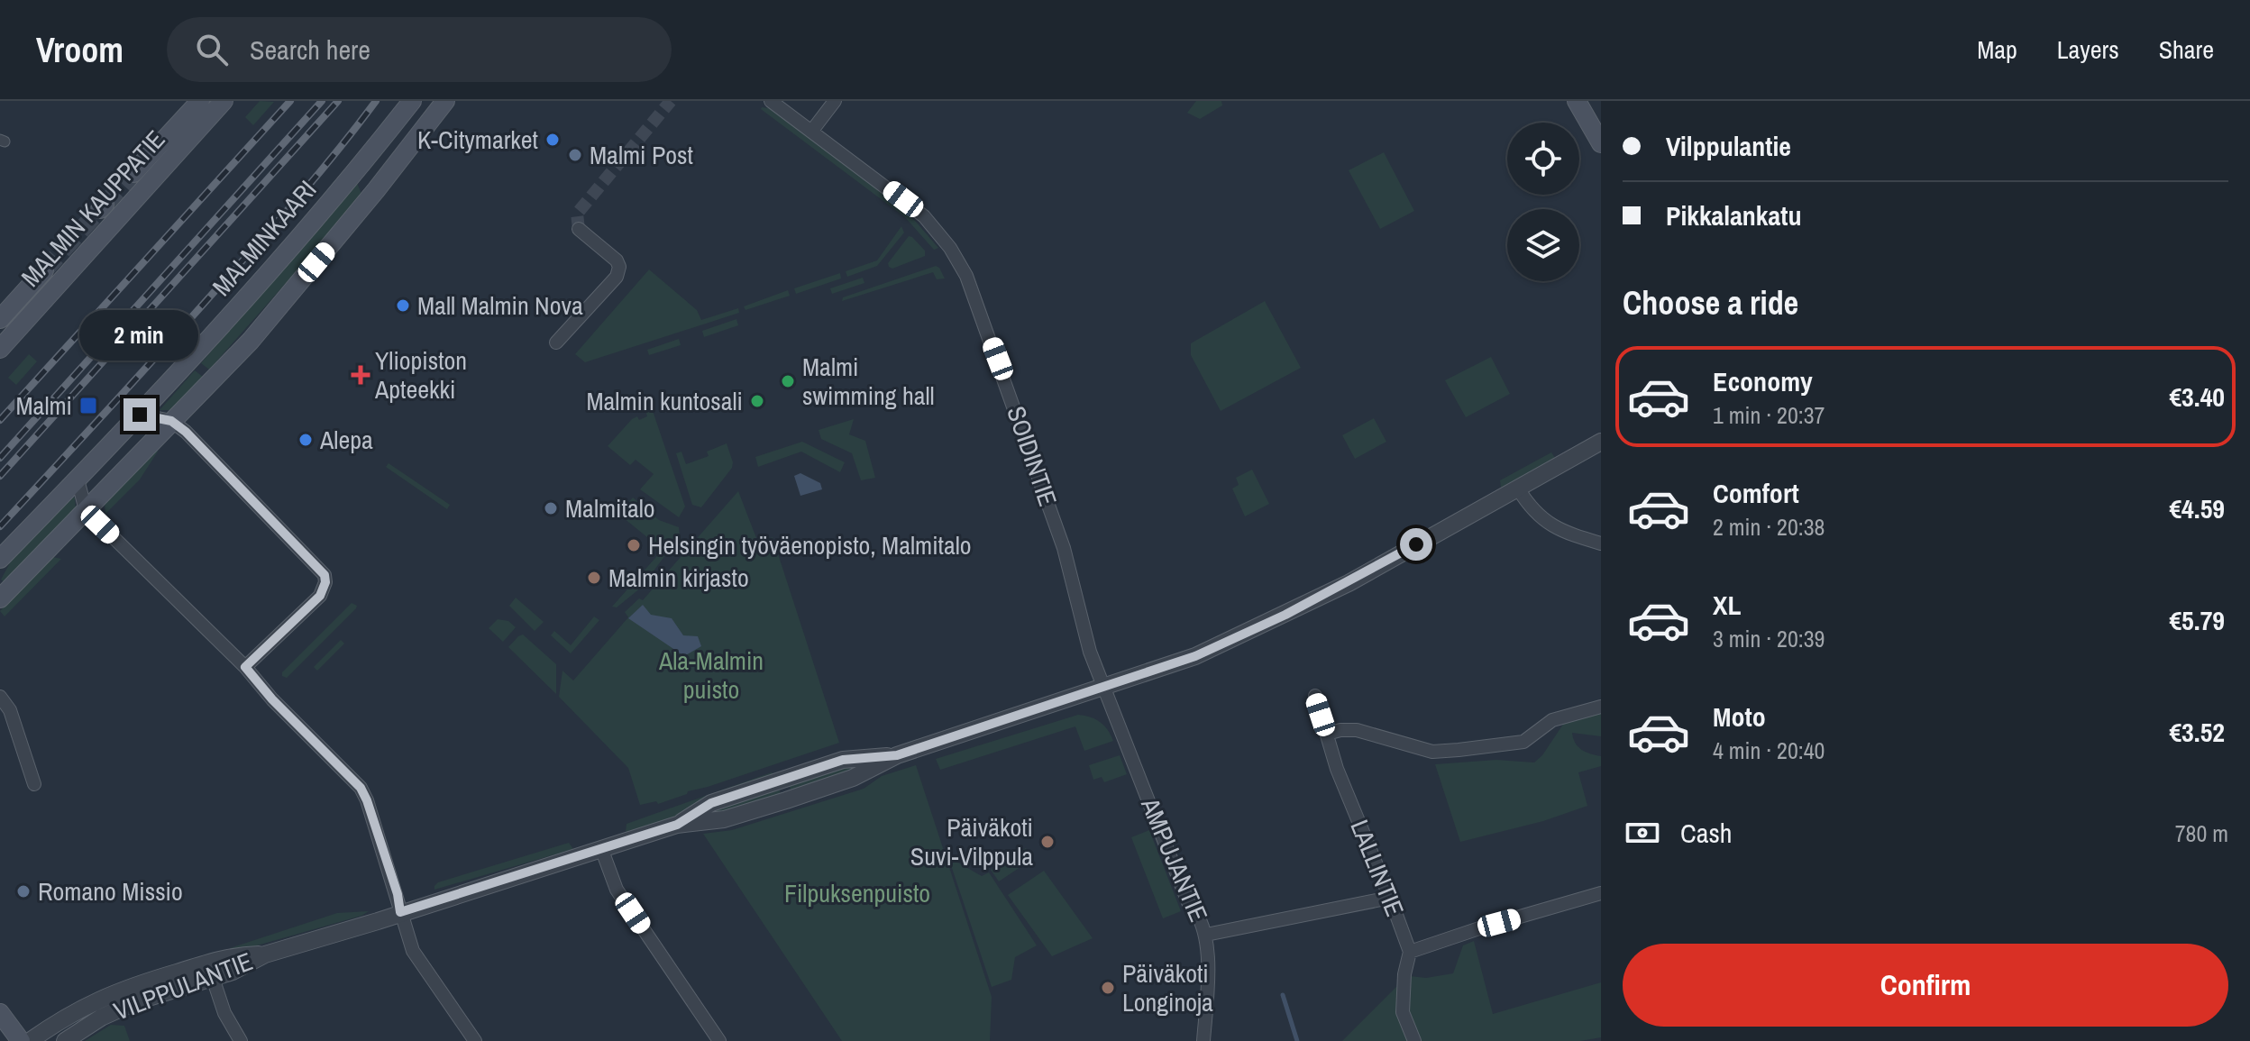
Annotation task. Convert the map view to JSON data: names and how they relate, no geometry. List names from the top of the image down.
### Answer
{
  "streets": {
    "main road": ["MALMIN KAUPPATIE", "MALMINKAARI"],
    "street": [
      "SOIDINTIE",
      "AMPUJANTIE",
      "LALLINTIE",
      "VILPPULANTIE"
    ]
  },
  "crossings": [
    ["SOIDINTIE", "AMPUJANTIE"],
    ["SOIDINTIE", "VILPPULANTIE"],
    ["AMPUJANTIE", "VILPPULANTIE"]
  ],
  "parks": ["Ala-Malmin puisto", "Filpuksenpuisto"],
  "places": {
    "other": [
      "K-Citymarket",
      "Malmi Post",
      "Mall Malmin Nova",
      "Malmi swimming hall",
      "Malmin kuntosali",
      "Alepa",
      "Malmitalo",
      "Helsingin työväenopisto, Malmitalo",
      "Malmin kirjasto",
      "Päiväkoti Suvi-Vilppula",
      "Romano Missio",
      "Päiväkoti Longinoja"
    ],
    "health": ["Yliopiston Apteekki"],
    "transit": ["Malmi"]
  },
  "page": {
    "header": "Vroom",
    "search": "Search here",
    "nav": ["Map", "Layers", "Share"],
    "banner": ["Vilppulantie", "Pikkalankatu"],
    "heading": "Choose a ride",
    "bubble": "2 min",
    "list": [
      {
        "name": "Economy",
        "note": "1 min · 20:37",
        "value": "€3.40"
      },
      {
        "name": "Comfort",
        "note": "2 min · 20:38",
        "value": "€4.59"
      },
      {
        "name": "XL",
        "note": "3 min · 20:39",
        "value": "€5.79"
      },
      {
        "name": "Moto",
        "note": "4 min · 20:40",
        "value": "€3.52"
      }
    ],
    "pay": ["Cash", "780 m"],
    "buttons": "Confirm"
  }
}
